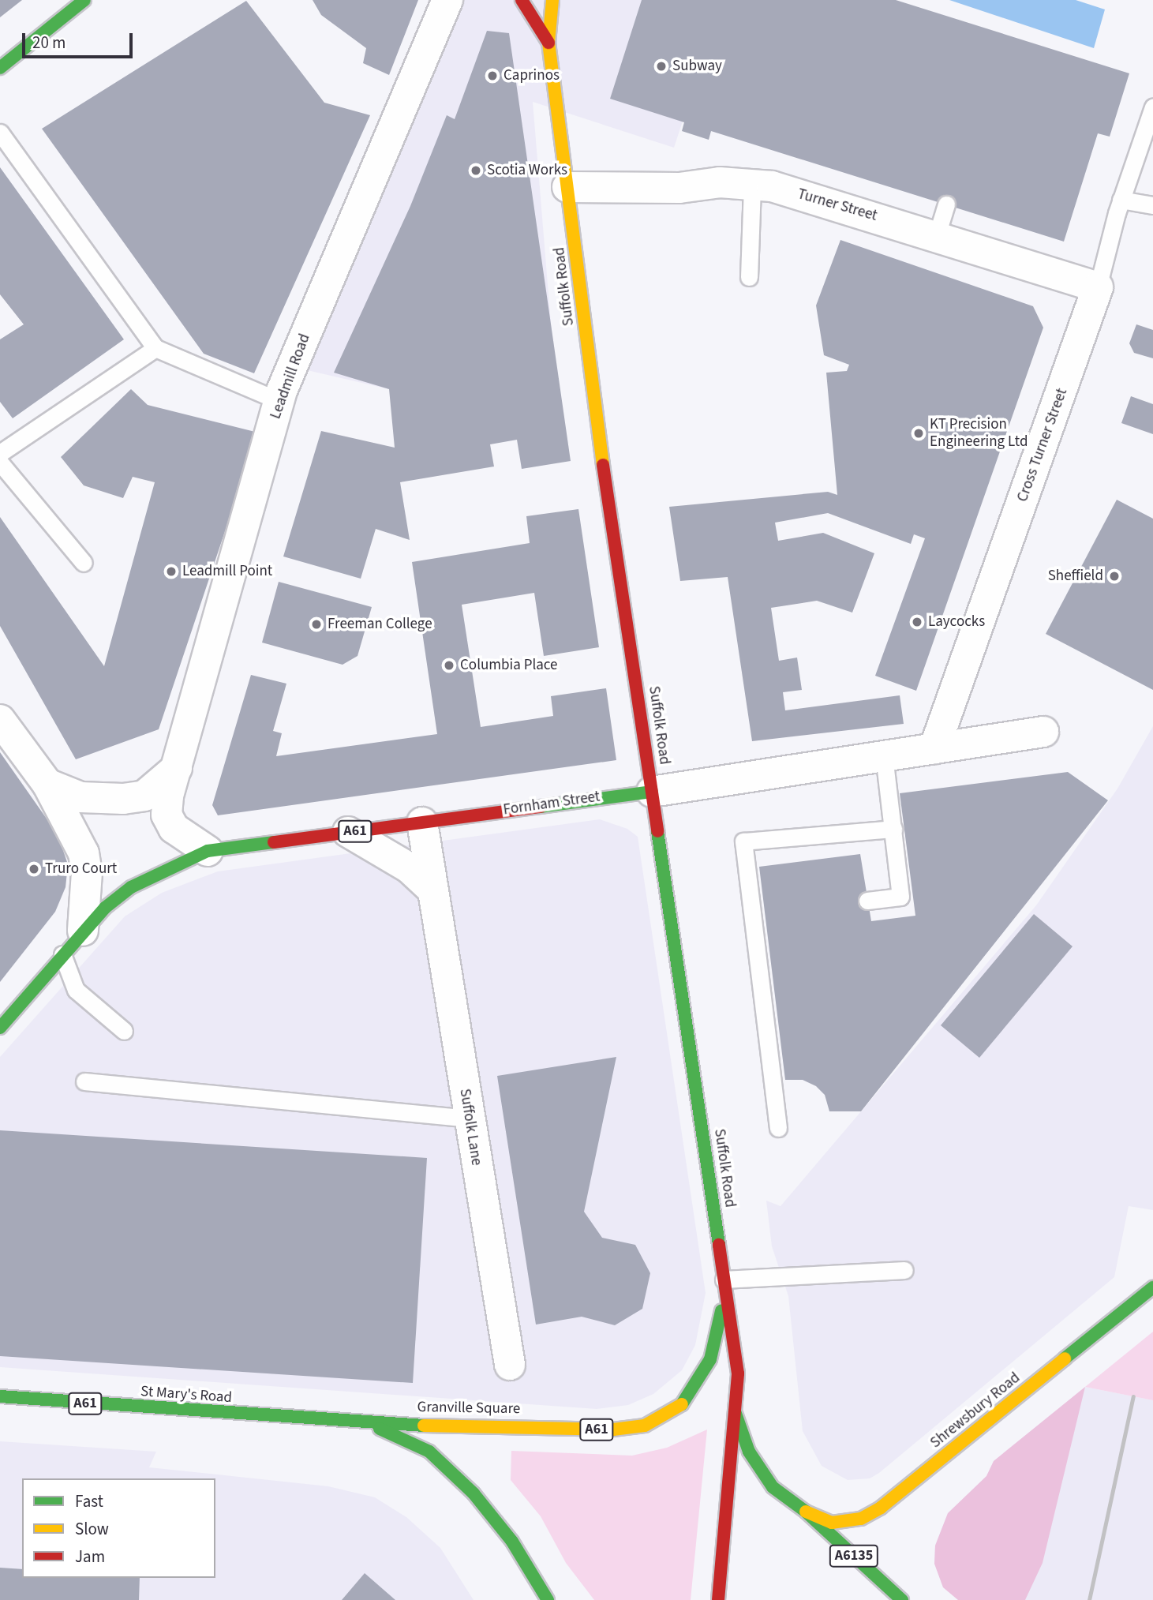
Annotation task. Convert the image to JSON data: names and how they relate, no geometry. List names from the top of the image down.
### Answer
{
  "streets": {
    "main road": [
      "Suffolk Road",
      "Fornham Street",
      "A61",
      "St Mary's Road",
      "Granville Square",
      "Shrewsbury Road",
      "A6135"
    ],
    "street": [
      "Turner Street",
      "Leadmill Road",
      "Cross Turner Street",
      "Suffolk Lane"
    ]
  },
  "crossings": [
    ["Turner Street", "Suffolk Road"],
    ["Turner Street", "Cross Turner Street"],
    ["Suffolk Road", "Fornham Street"],
    ["Suffolk Road", "A61"],
    ["Suffolk Road", "Granville Square"],
    ["Suffolk Road", "A6135"],
    ["Leadmill Road", "Fornham Street"],
    ["Cross Turner Street", "Fornham Street"],
    ["Fornham Street", "A61"],
    ["Fornham Street", "Suffolk Lane"],
    ["A61", "St Mary's Road"],
    ["A61", "Granville Square"],
    ["A61", "A6135"],
    ["St Mary's Road", "Granville Square"],
    ["Shrewsbury Road", "A6135"]
  ],
  "places": [
    "Subway",
    "Caprinos",
    "Scotia Works",
    "KT Precision Engineering Ltd",
    "Leadmill Point",
    "Sheffield",
    "Laycocks",
    "Freeman College",
    "Columbia Place",
    "Truro Court"
  ],
  "legend": ["Fast", "Slow", "Jam"],
  "scale_bar": "20 m"
}
